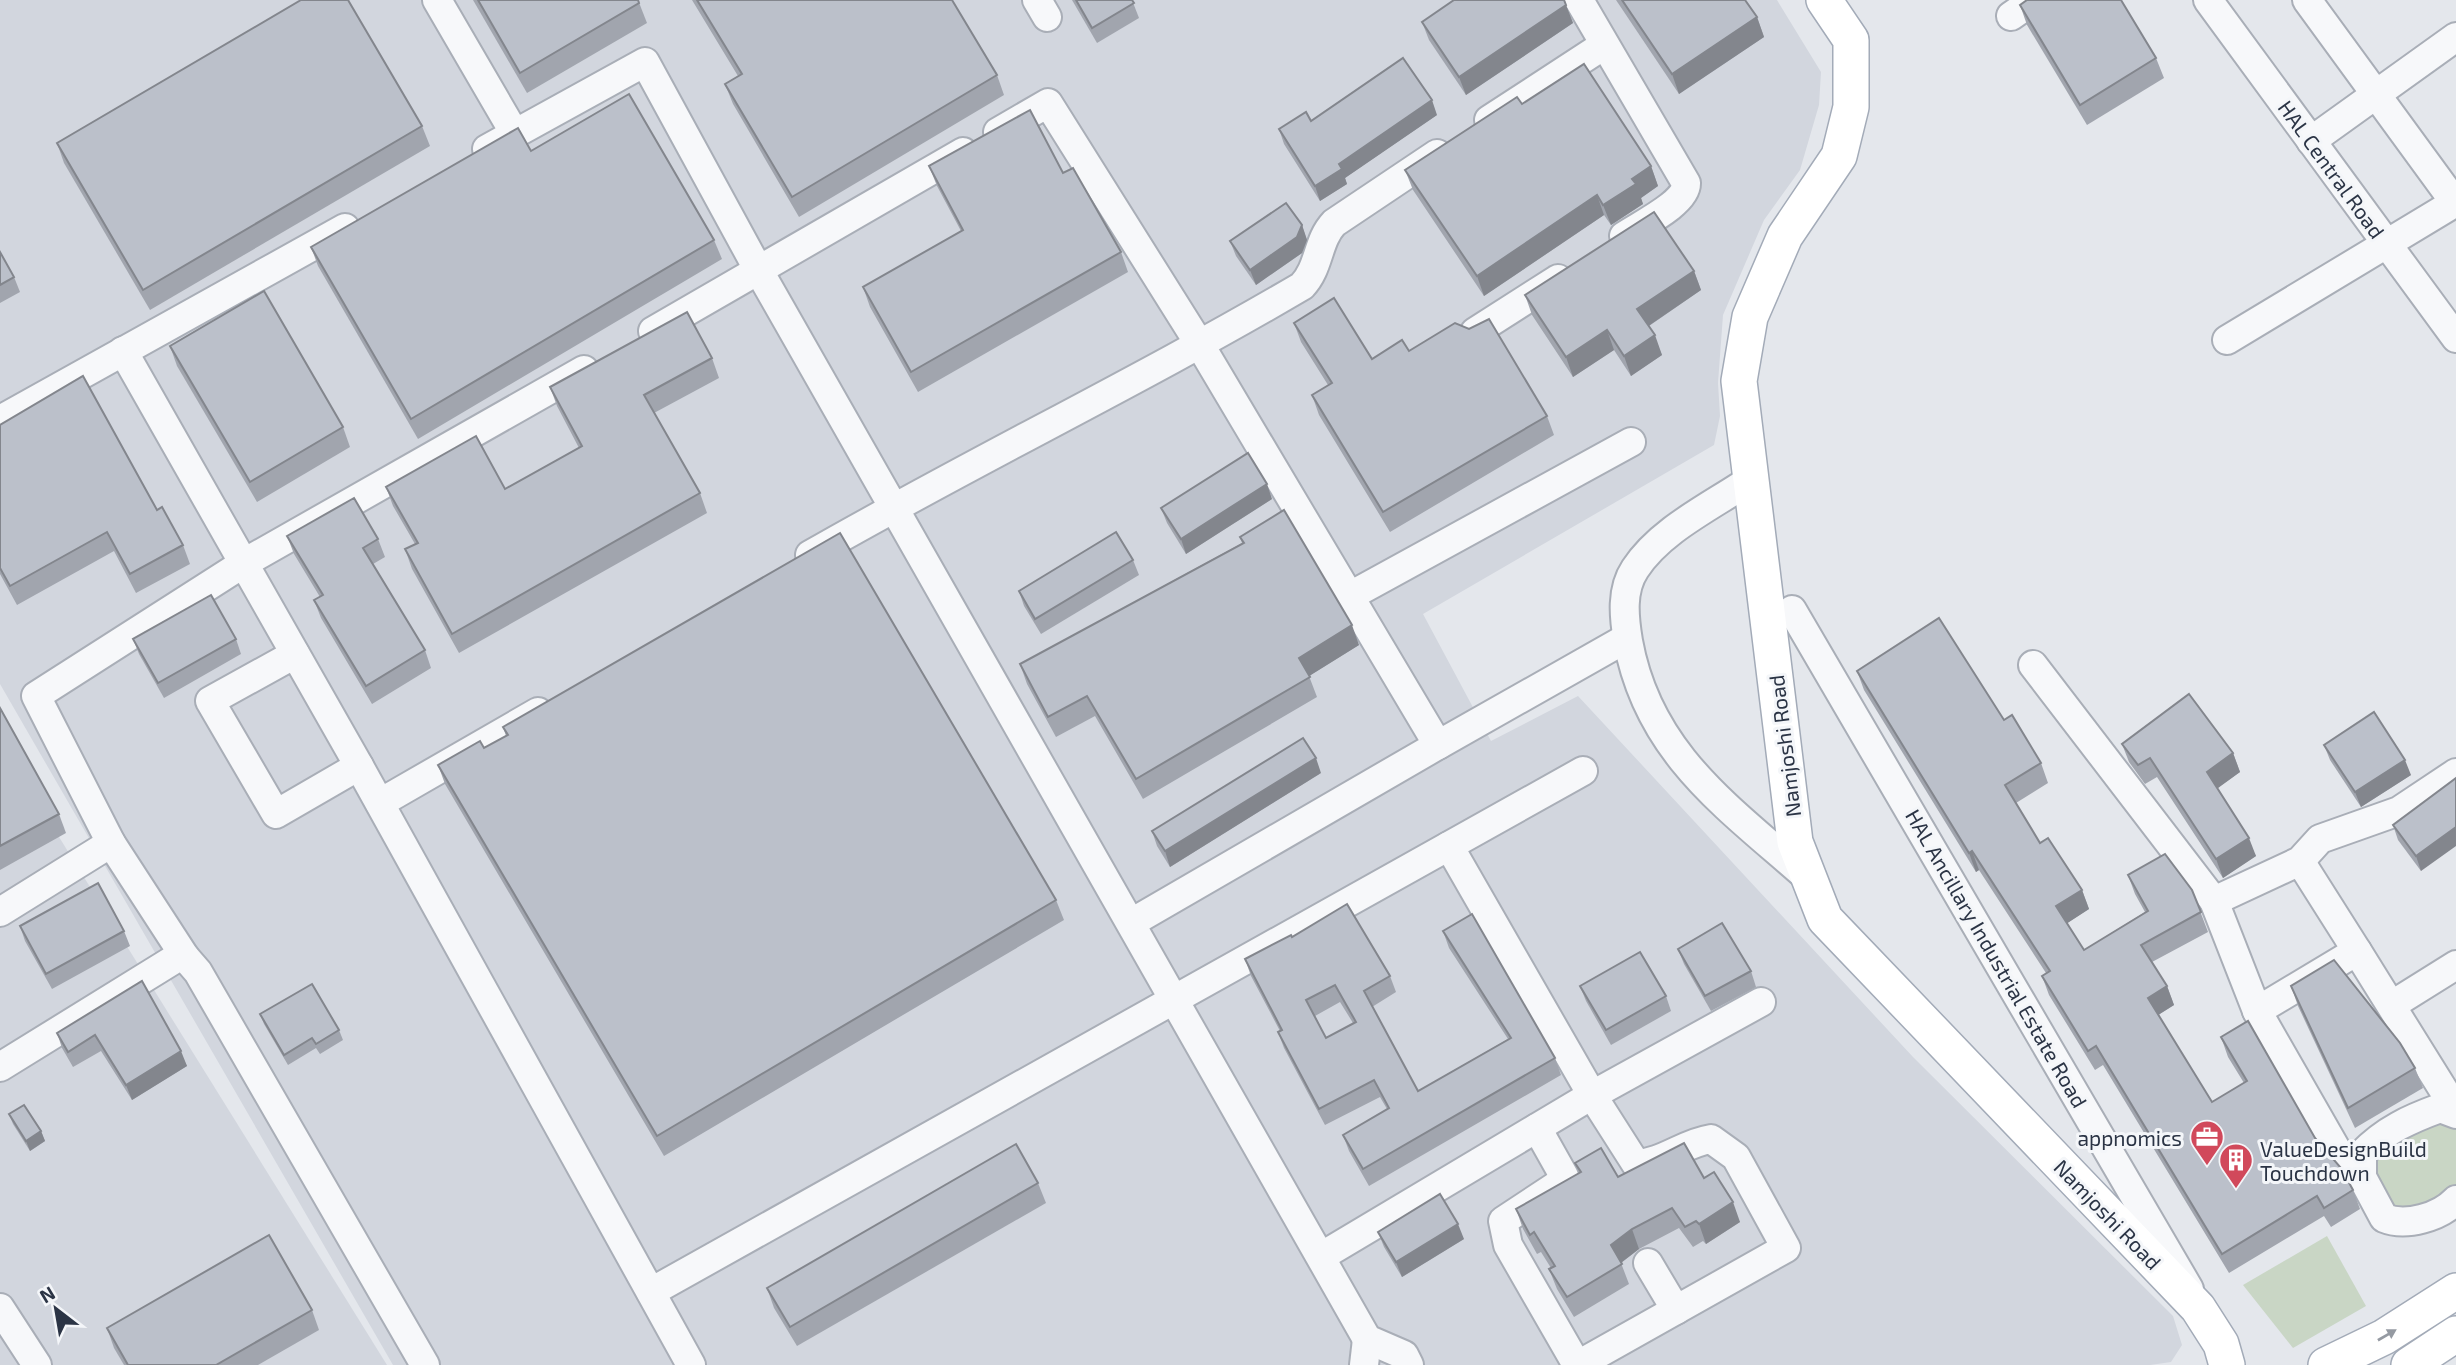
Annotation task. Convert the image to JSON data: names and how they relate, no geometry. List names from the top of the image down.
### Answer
{
  "streets": {
    "main road": ["Namjoshi Road"],
    "street": ["HAL Central Road", "HAL Ancillary Industrial Estate Road"]
  },
  "crossings": [
    ["Namjoshi Road", "HAL Ancillary Industrial Estate Road"]
  ],
  "places": {
    "office": ["appnomics"],
    "building": ["ValueDesignBuild Touchdown"]
  },
  "north": "top left"
}
